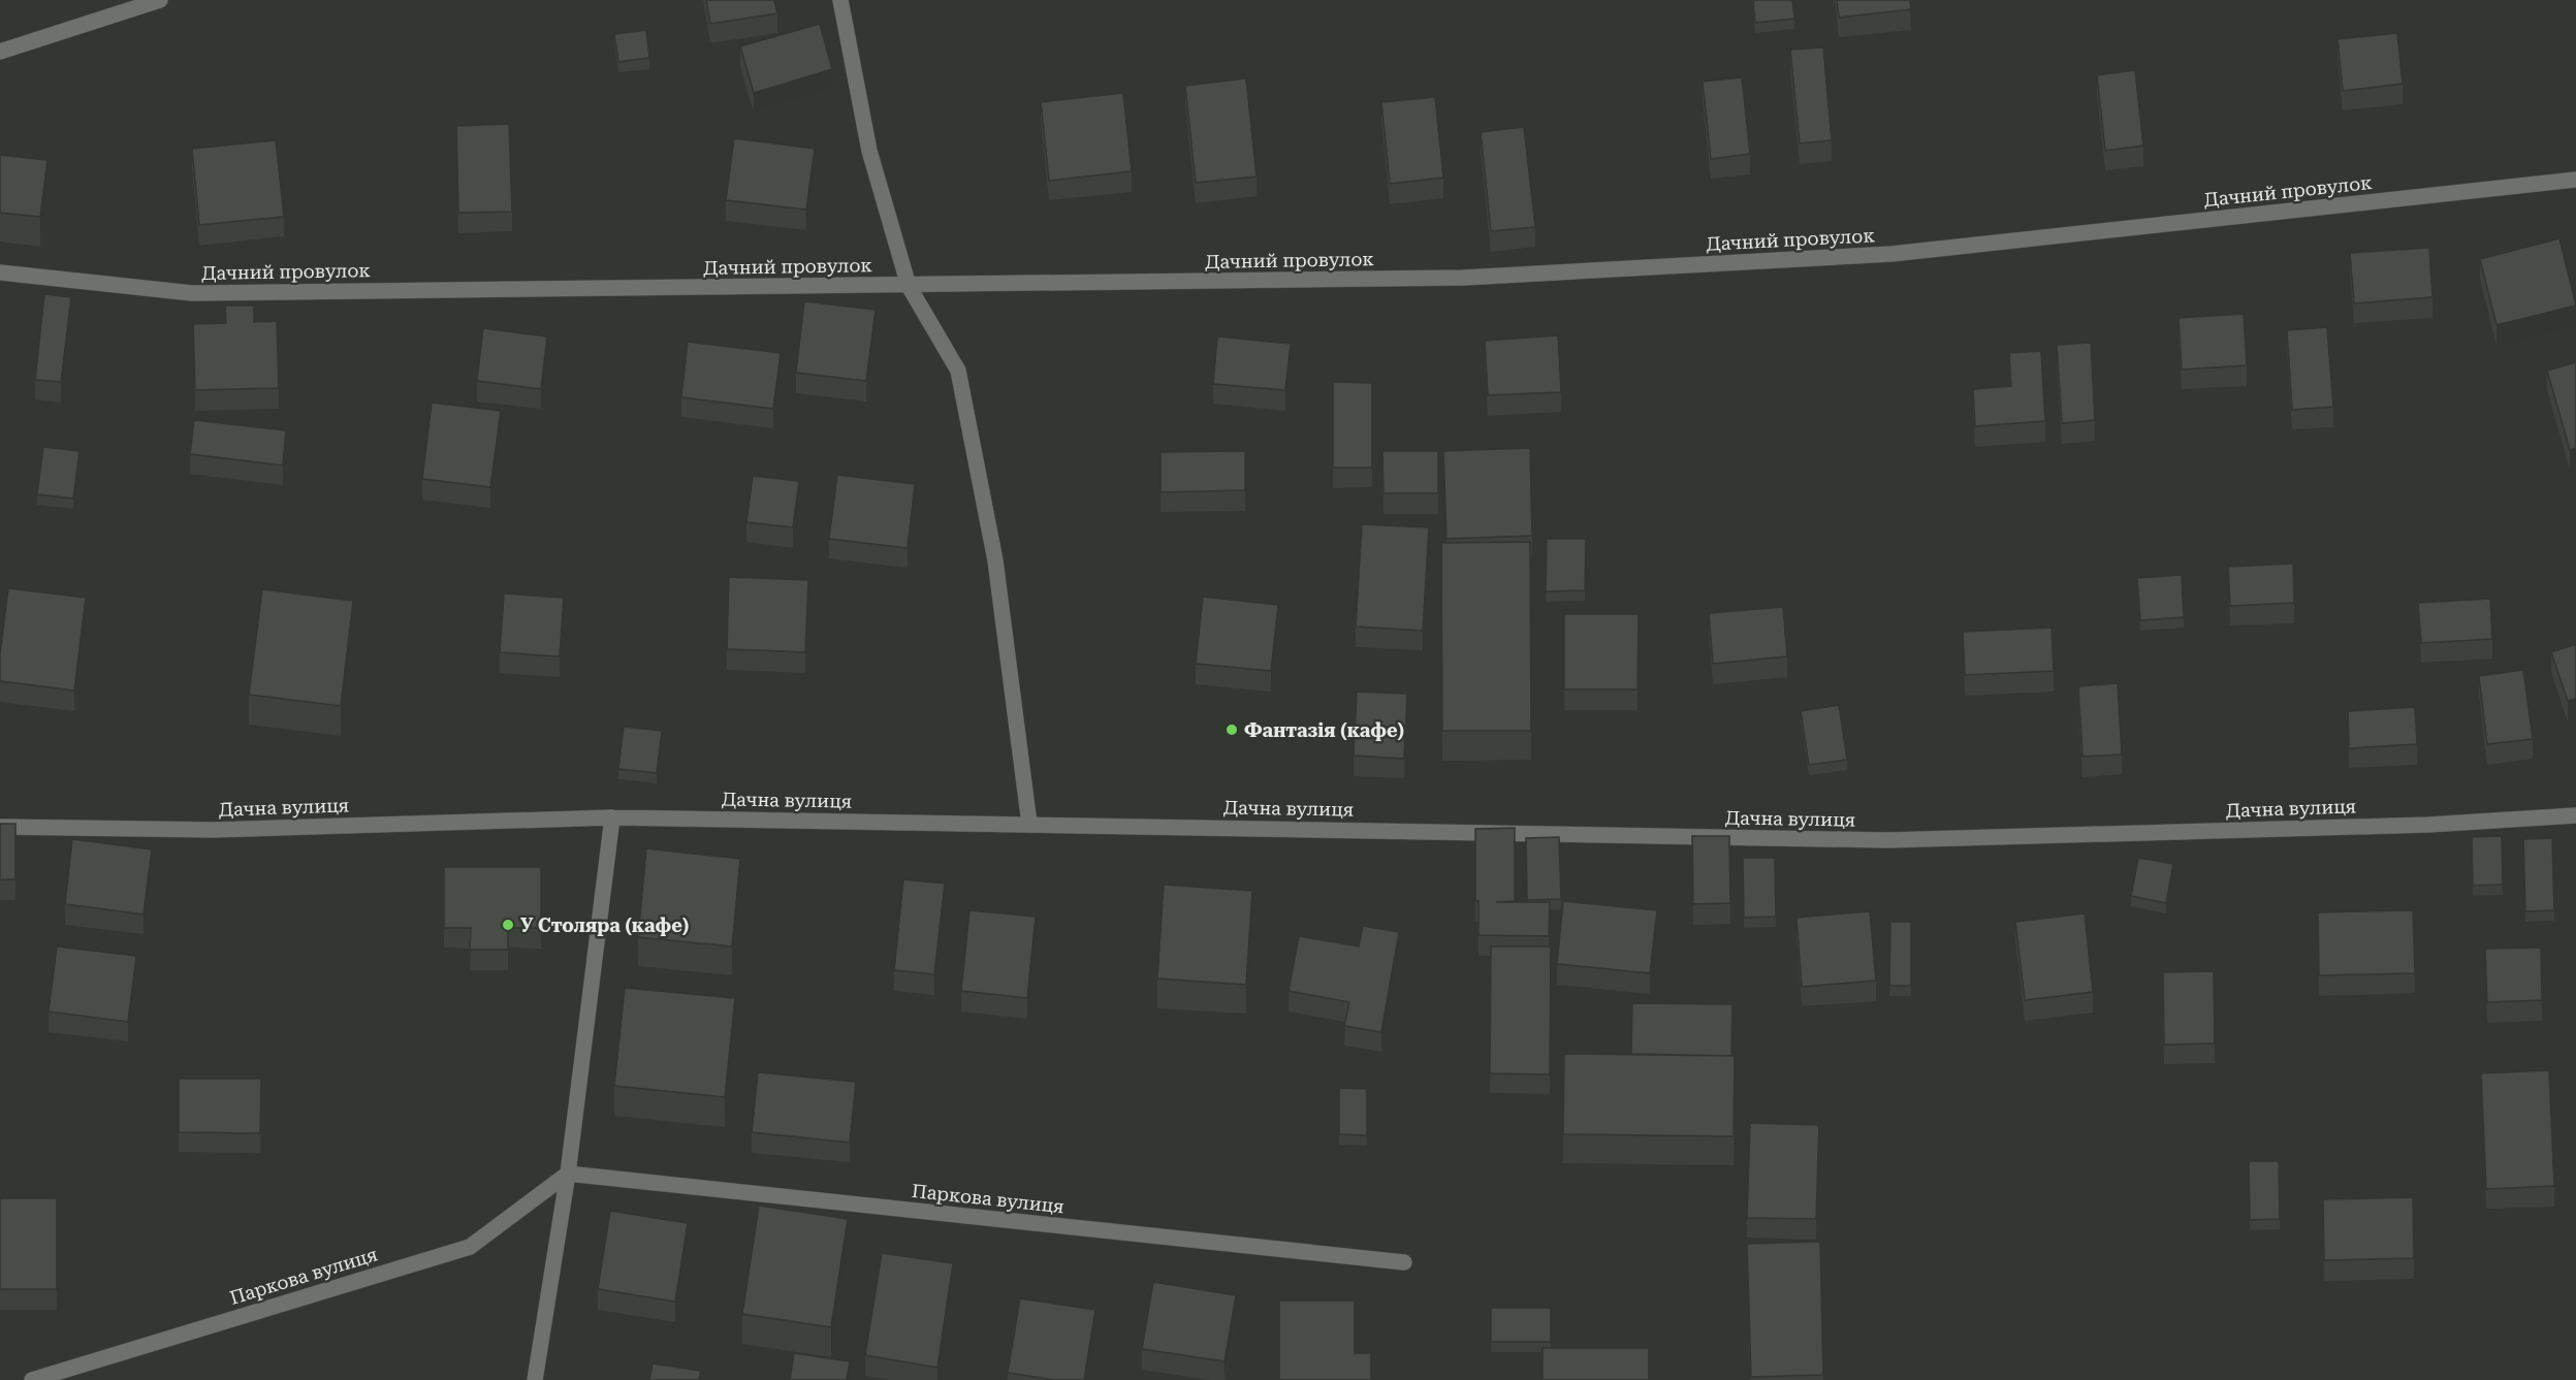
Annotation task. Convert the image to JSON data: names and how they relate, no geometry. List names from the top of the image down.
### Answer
{
  "streets": {
    "street": ["Дачний провулок", "Дачна вулиця", "Паркова вулиця"]
  },
  "places": ["Фантазія (кафе)", "У Столяра (кафе)"]
}
